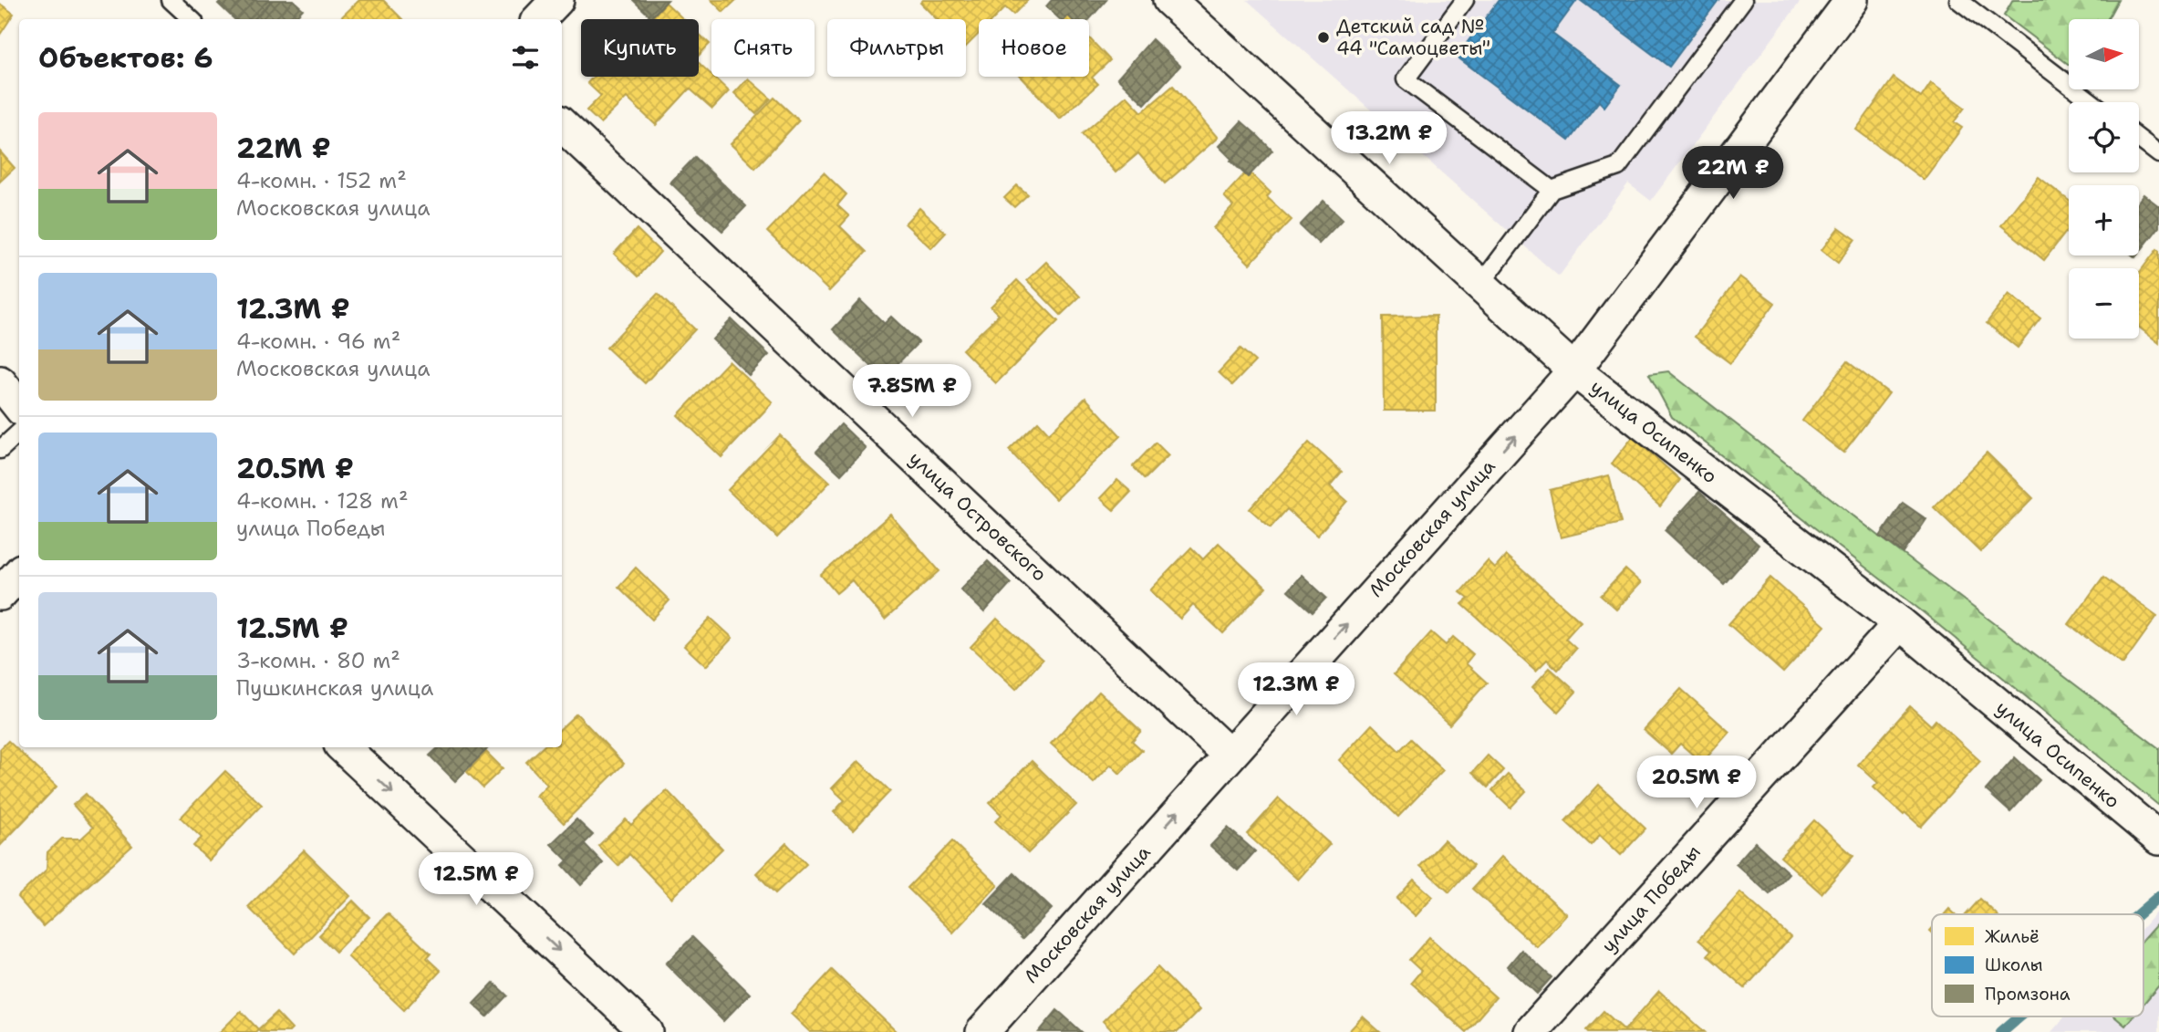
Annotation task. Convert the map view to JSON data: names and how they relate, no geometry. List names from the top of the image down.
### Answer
{
  "streets": {
    "street": [
      "улица Осипенко",
      "улица Островского",
      "Московская улица",
      "улица Победы"
    ]
  },
  "crossings": [
    ["улица Осипенко", "Московская улица"],
    ["улица Осипенко", "улица Победы"],
    ["улица Островского", "Московская улица"]
  ],
  "one_way": ["Московская улица"],
  "places": ["Детский сад № 44 \"Самоцветы\""],
  "legend": ["Жильё", "Школы", "Промзона"],
  "north": "right",
  "page": {
    "map_buttons": ["+", "−"],
    "chip": [
      "Купить",
      "Снять",
      "Фильтры",
      "Новое"
    ],
    "heading": "Объектов: 6",
    "list": [
      {
        "name": "22M ₽",
        "note": "4-комн. · 152 m² · Московская улица"
      },
      {
        "name": "12.3M ₽",
        "note": "4-комн. · 96 m² · Московская улица"
      },
      {
        "name": "20.5M ₽",
        "note": "4-комн. · 128 m² · улица Победы"
      },
      {
        "name": "12.5M ₽",
        "note": "3-комн. · 80 m² · Пушкинская улица"
      }
    ],
    "price": [
      "13.2M ₽",
      "22M ₽",
      "7.85M ₽",
      "12.3M ₽",
      "20.5M ₽",
      "12.5M ₽"
    ]
  }
}
